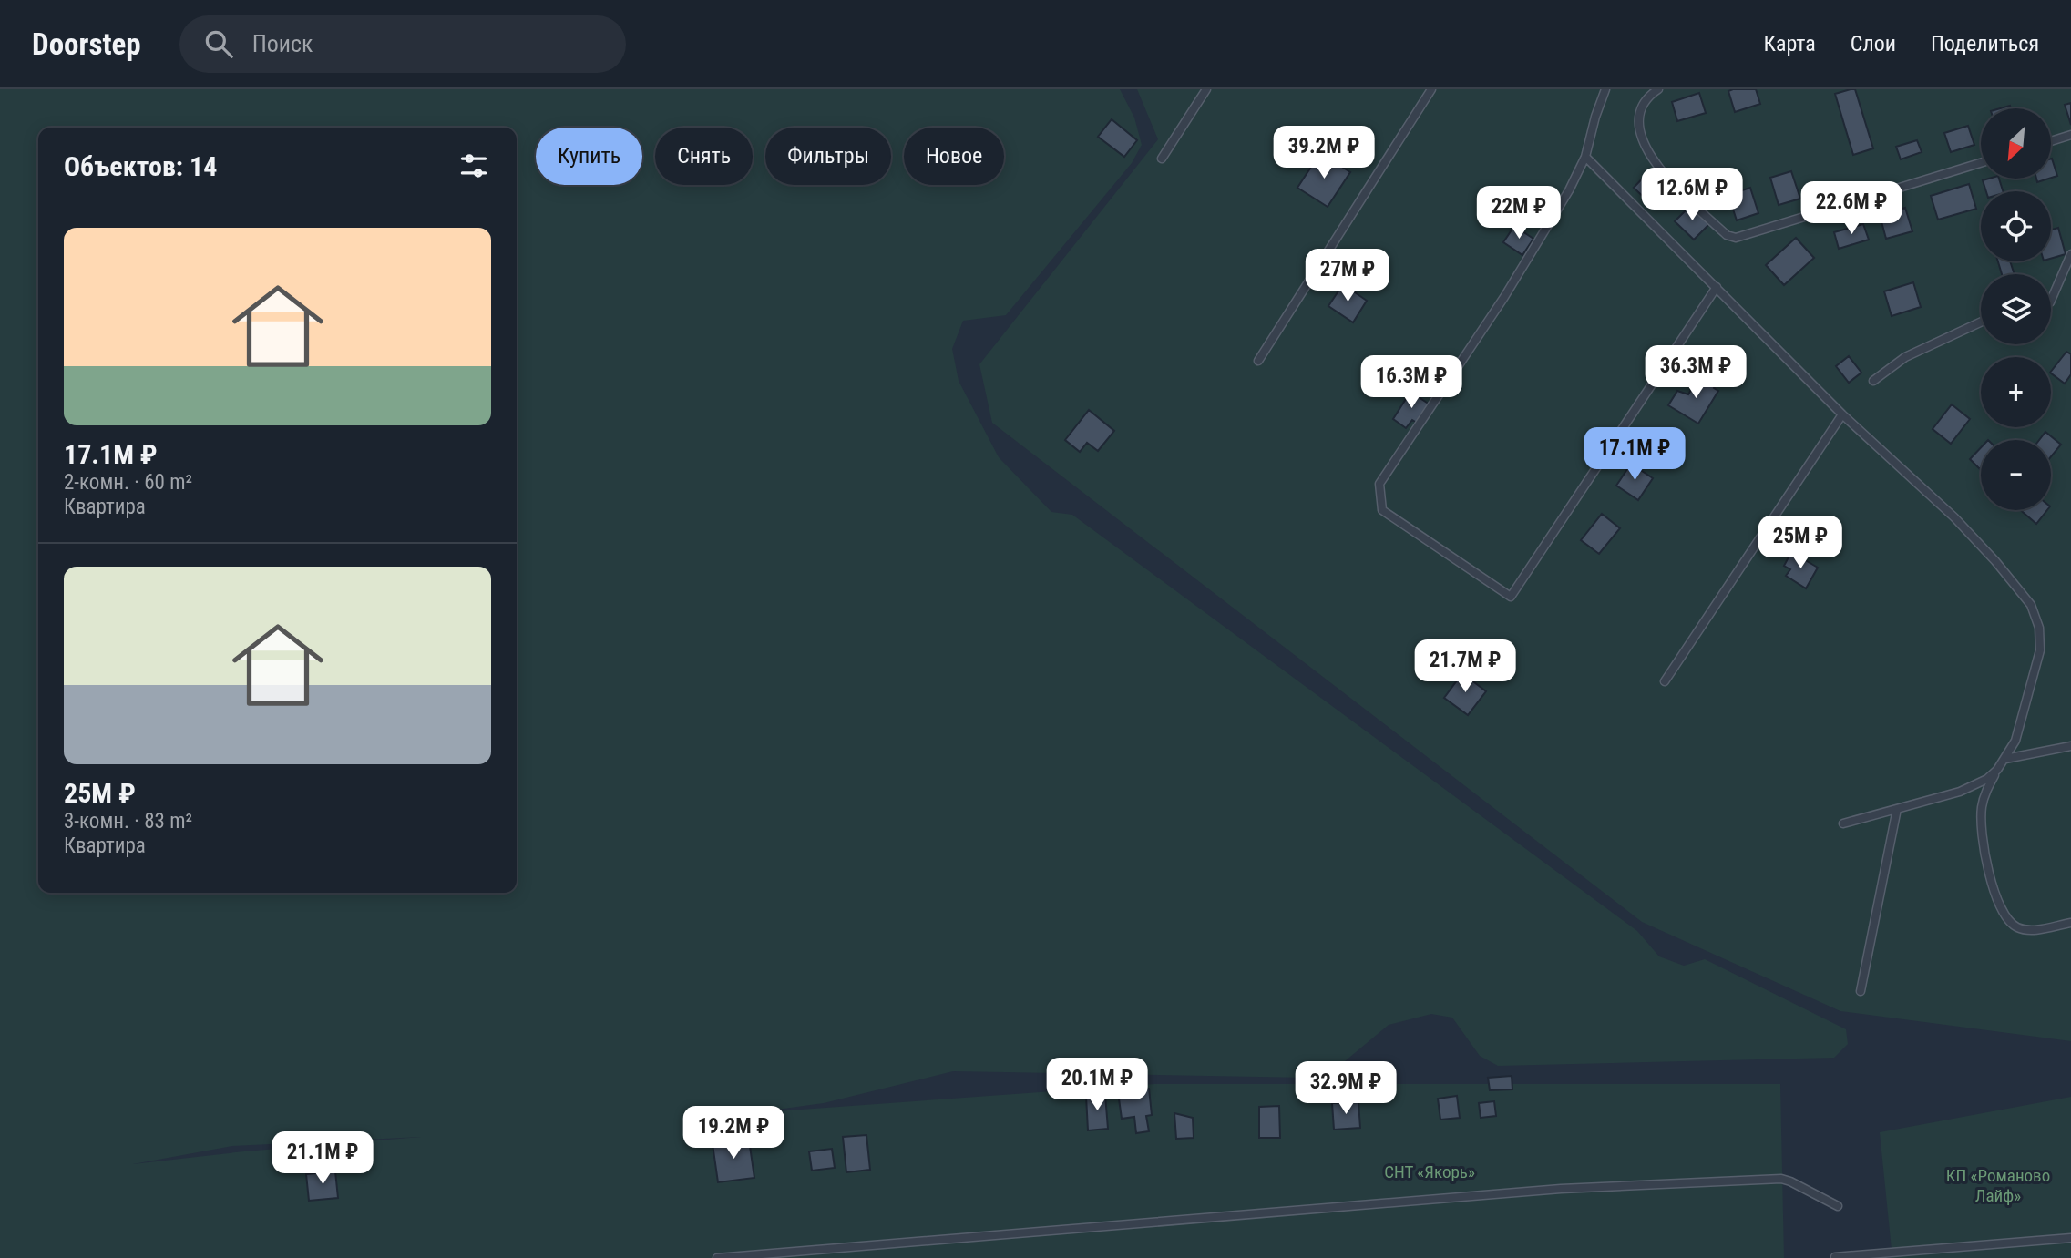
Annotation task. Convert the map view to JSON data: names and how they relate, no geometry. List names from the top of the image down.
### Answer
{
  "parks": ["СНТ «Якорь»", "КП «Романово Лайф»"],
  "north": "bottom left",
  "page": {
    "header": "Doorstep",
    "search": "Поиск",
    "nav": ["Карта", "Слои", "Поделиться"],
    "map_buttons": ["+", "−"],
    "price": [
      "39.2M ₽",
      "12.6M ₽",
      "22.6M ₽",
      "22M ₽",
      "27M ₽",
      "36.3M ₽",
      "16.3M ₽",
      "17.1M ₽",
      "25M ₽",
      "21.7M ₽",
      "20.1M ₽",
      "32.9M ₽",
      "19.2M ₽",
      "21.1M ₽"
    ],
    "chip": [
      "Купить",
      "Снять",
      "Фильтры",
      "Новое"
    ],
    "heading": "Объектов: 14",
    "list": [
      {
        "name": "17.1M ₽",
        "note": "2-комн. · 60 m² · Квартира"
      },
      {
        "name": "25M ₽",
        "note": "3-комн. · 83 m² · Квартира"
      }
    ]
  }
}
